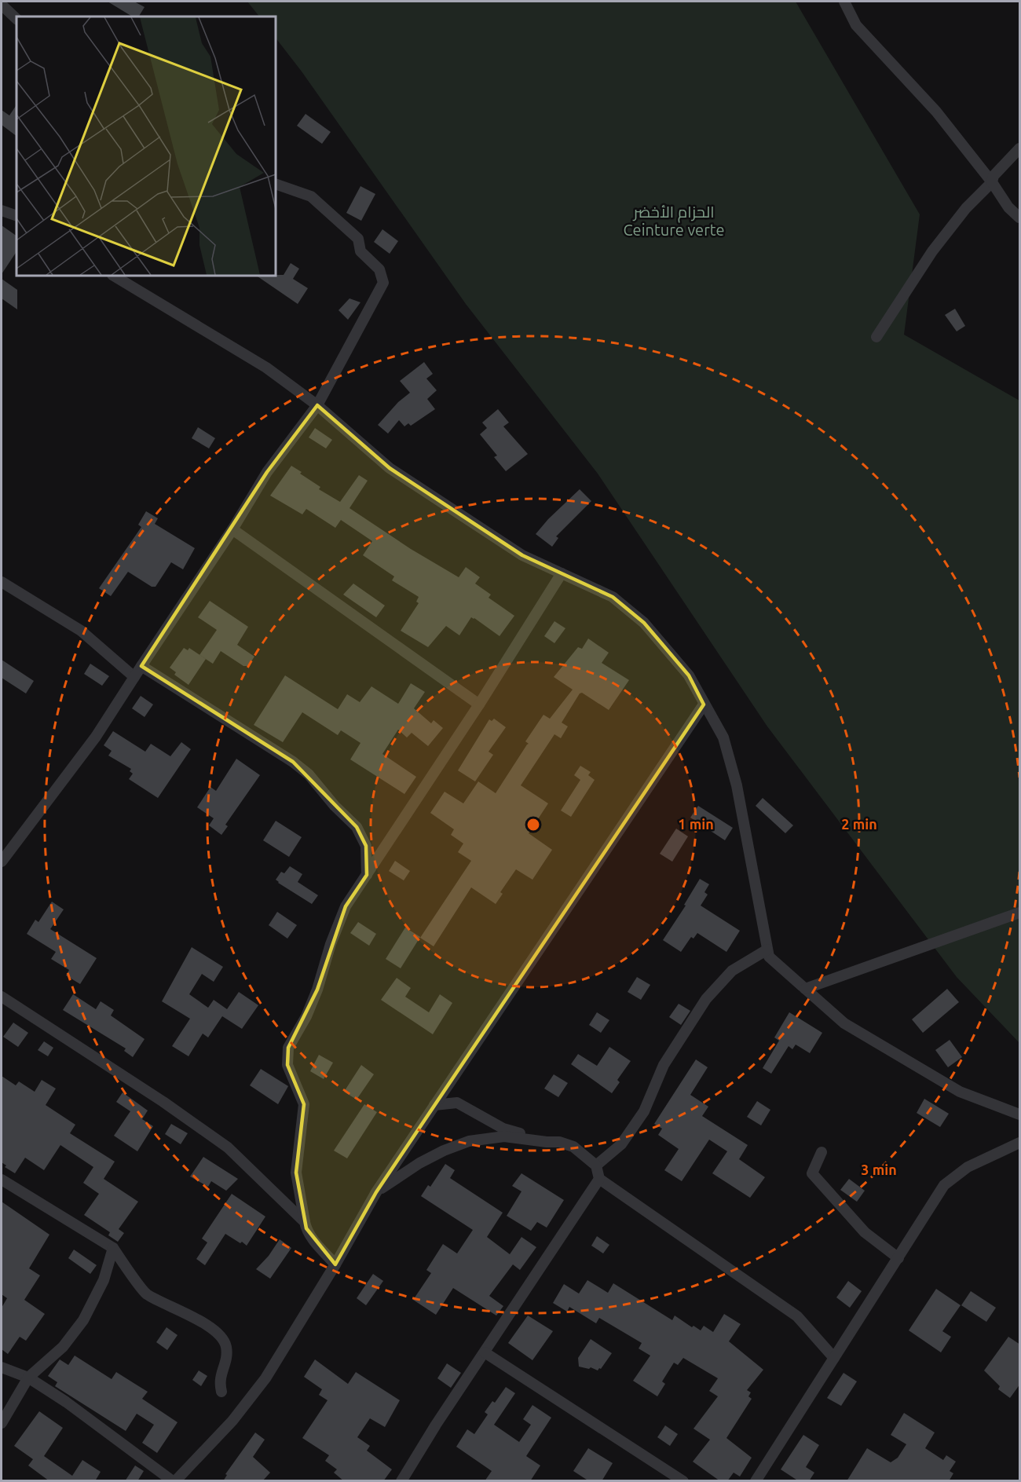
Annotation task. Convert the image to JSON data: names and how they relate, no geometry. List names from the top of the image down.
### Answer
{
  "parks": ["الحزام الأخضر Ceinture verte"],
  "rings": ["1 min", "2 min", "3 min"]
}
